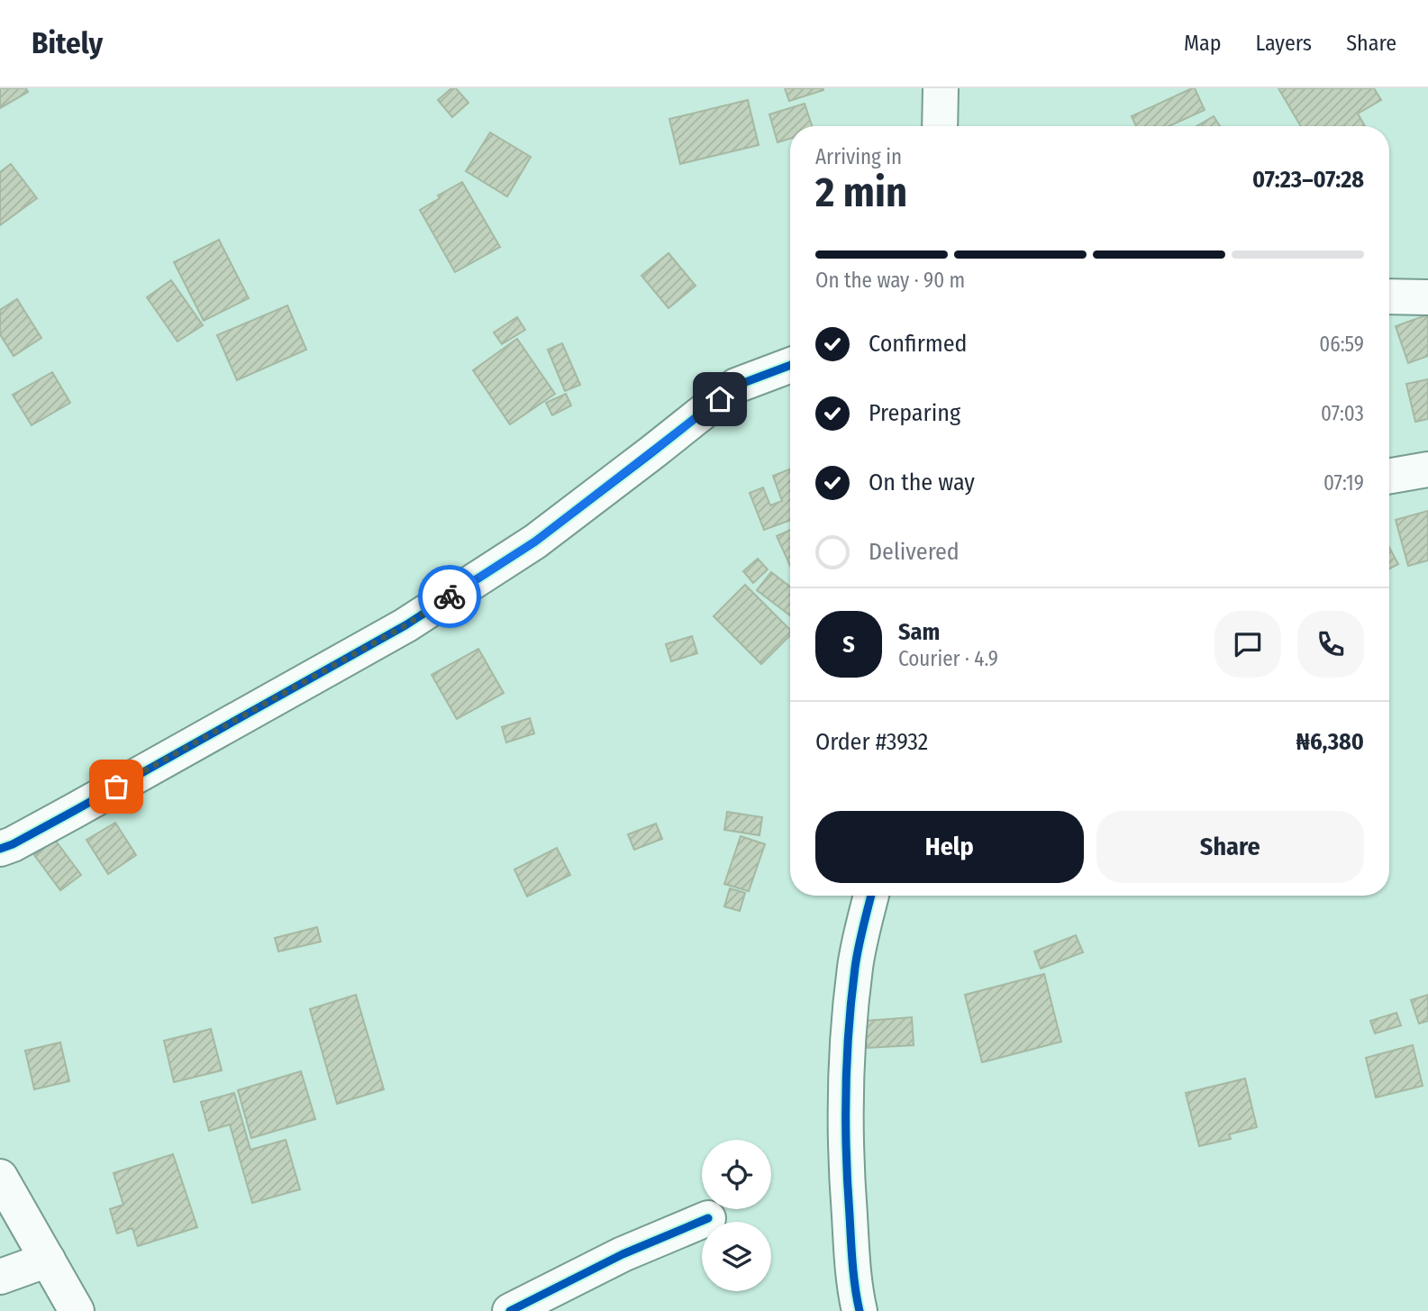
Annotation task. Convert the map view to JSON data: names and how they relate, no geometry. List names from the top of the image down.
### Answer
{
  "page": {
    "header": "Bitely",
    "nav": ["Map", "Layers", "Share"],
    "heading": ["2 min", "Arriving in", "07:23–07:28"],
    "panel": [
      "Sam",
      "Courier · 4.9",
      "Order #3932",
      "₦6,380"
    ],
    "bar": "On the way · 90 m",
    "list": [
      ["Confirmed", "06:59"],
      ["Preparing", "07:03"],
      ["On the way", "07:19"],
      "Delivered"
    ],
    "round": "S",
    "buttons": ["Help", "Share"]
  }
}
